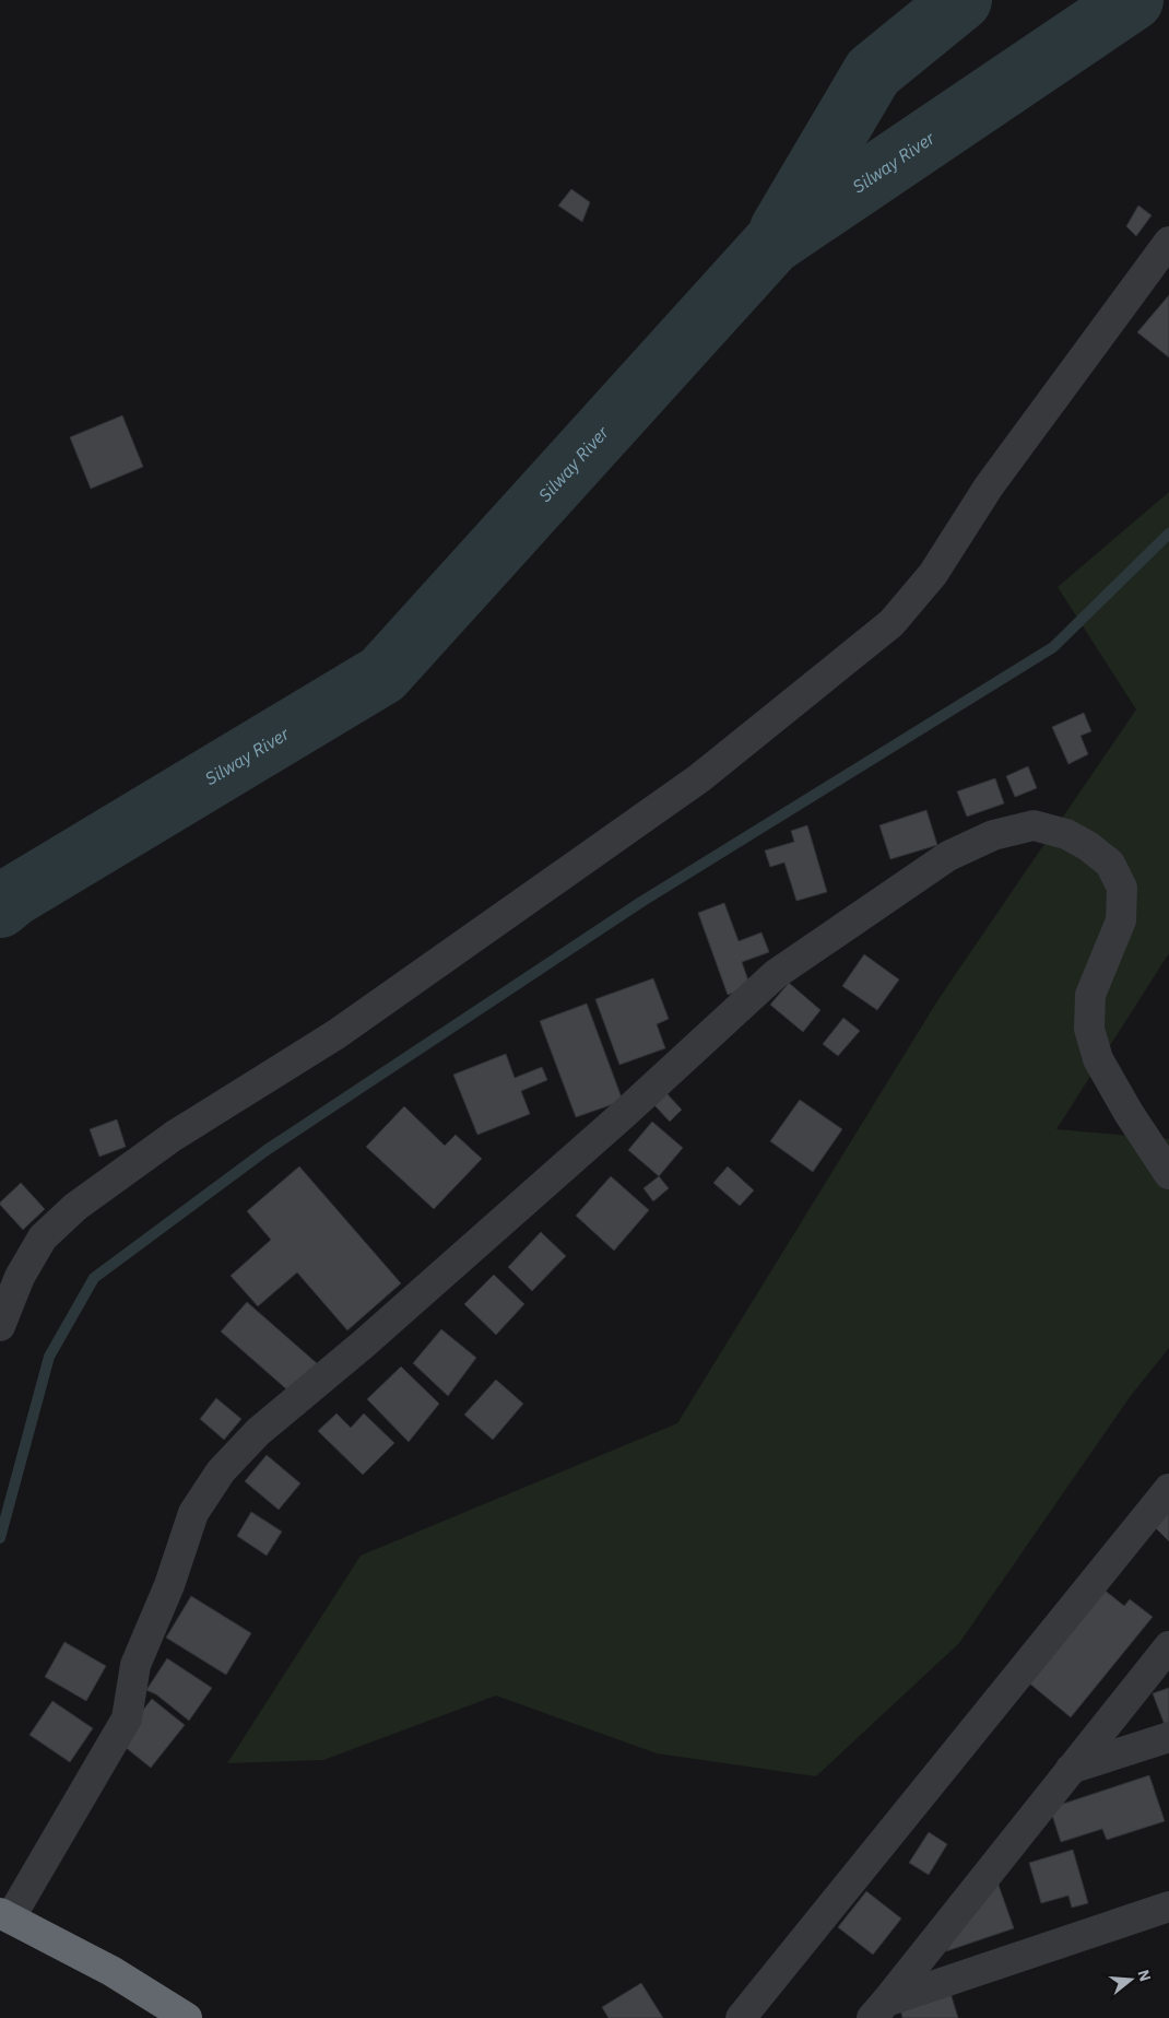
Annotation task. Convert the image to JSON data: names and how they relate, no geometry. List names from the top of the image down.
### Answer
{
  "water": ["Silway River"],
  "north": "right"
}
